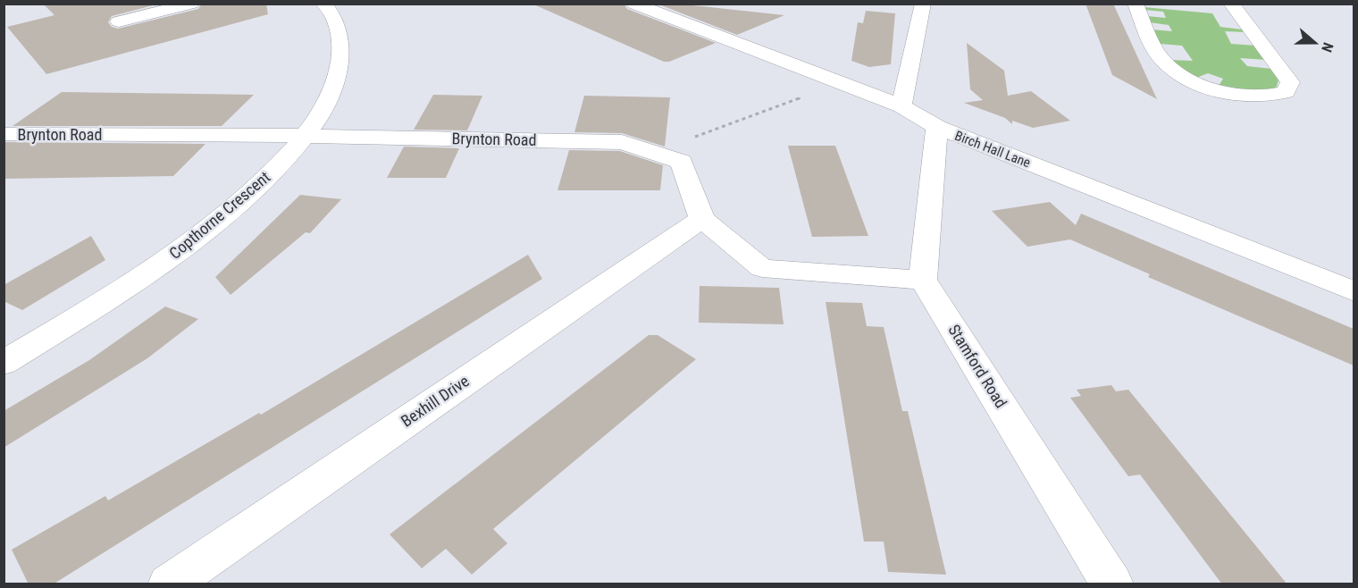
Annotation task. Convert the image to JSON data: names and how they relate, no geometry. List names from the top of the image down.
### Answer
{
  "streets": {
    "street": [
      "Brynton Road",
      "Birch Hall Lane",
      "Copthorne Crescent",
      "Stamford Road",
      "Bexhill Drive"
    ]
  },
  "crossings": [
    ["Brynton Road", "Copthorne Crescent"],
    ["Brynton Road", "Bexhill Drive"]
  ],
  "north": "right"
}
